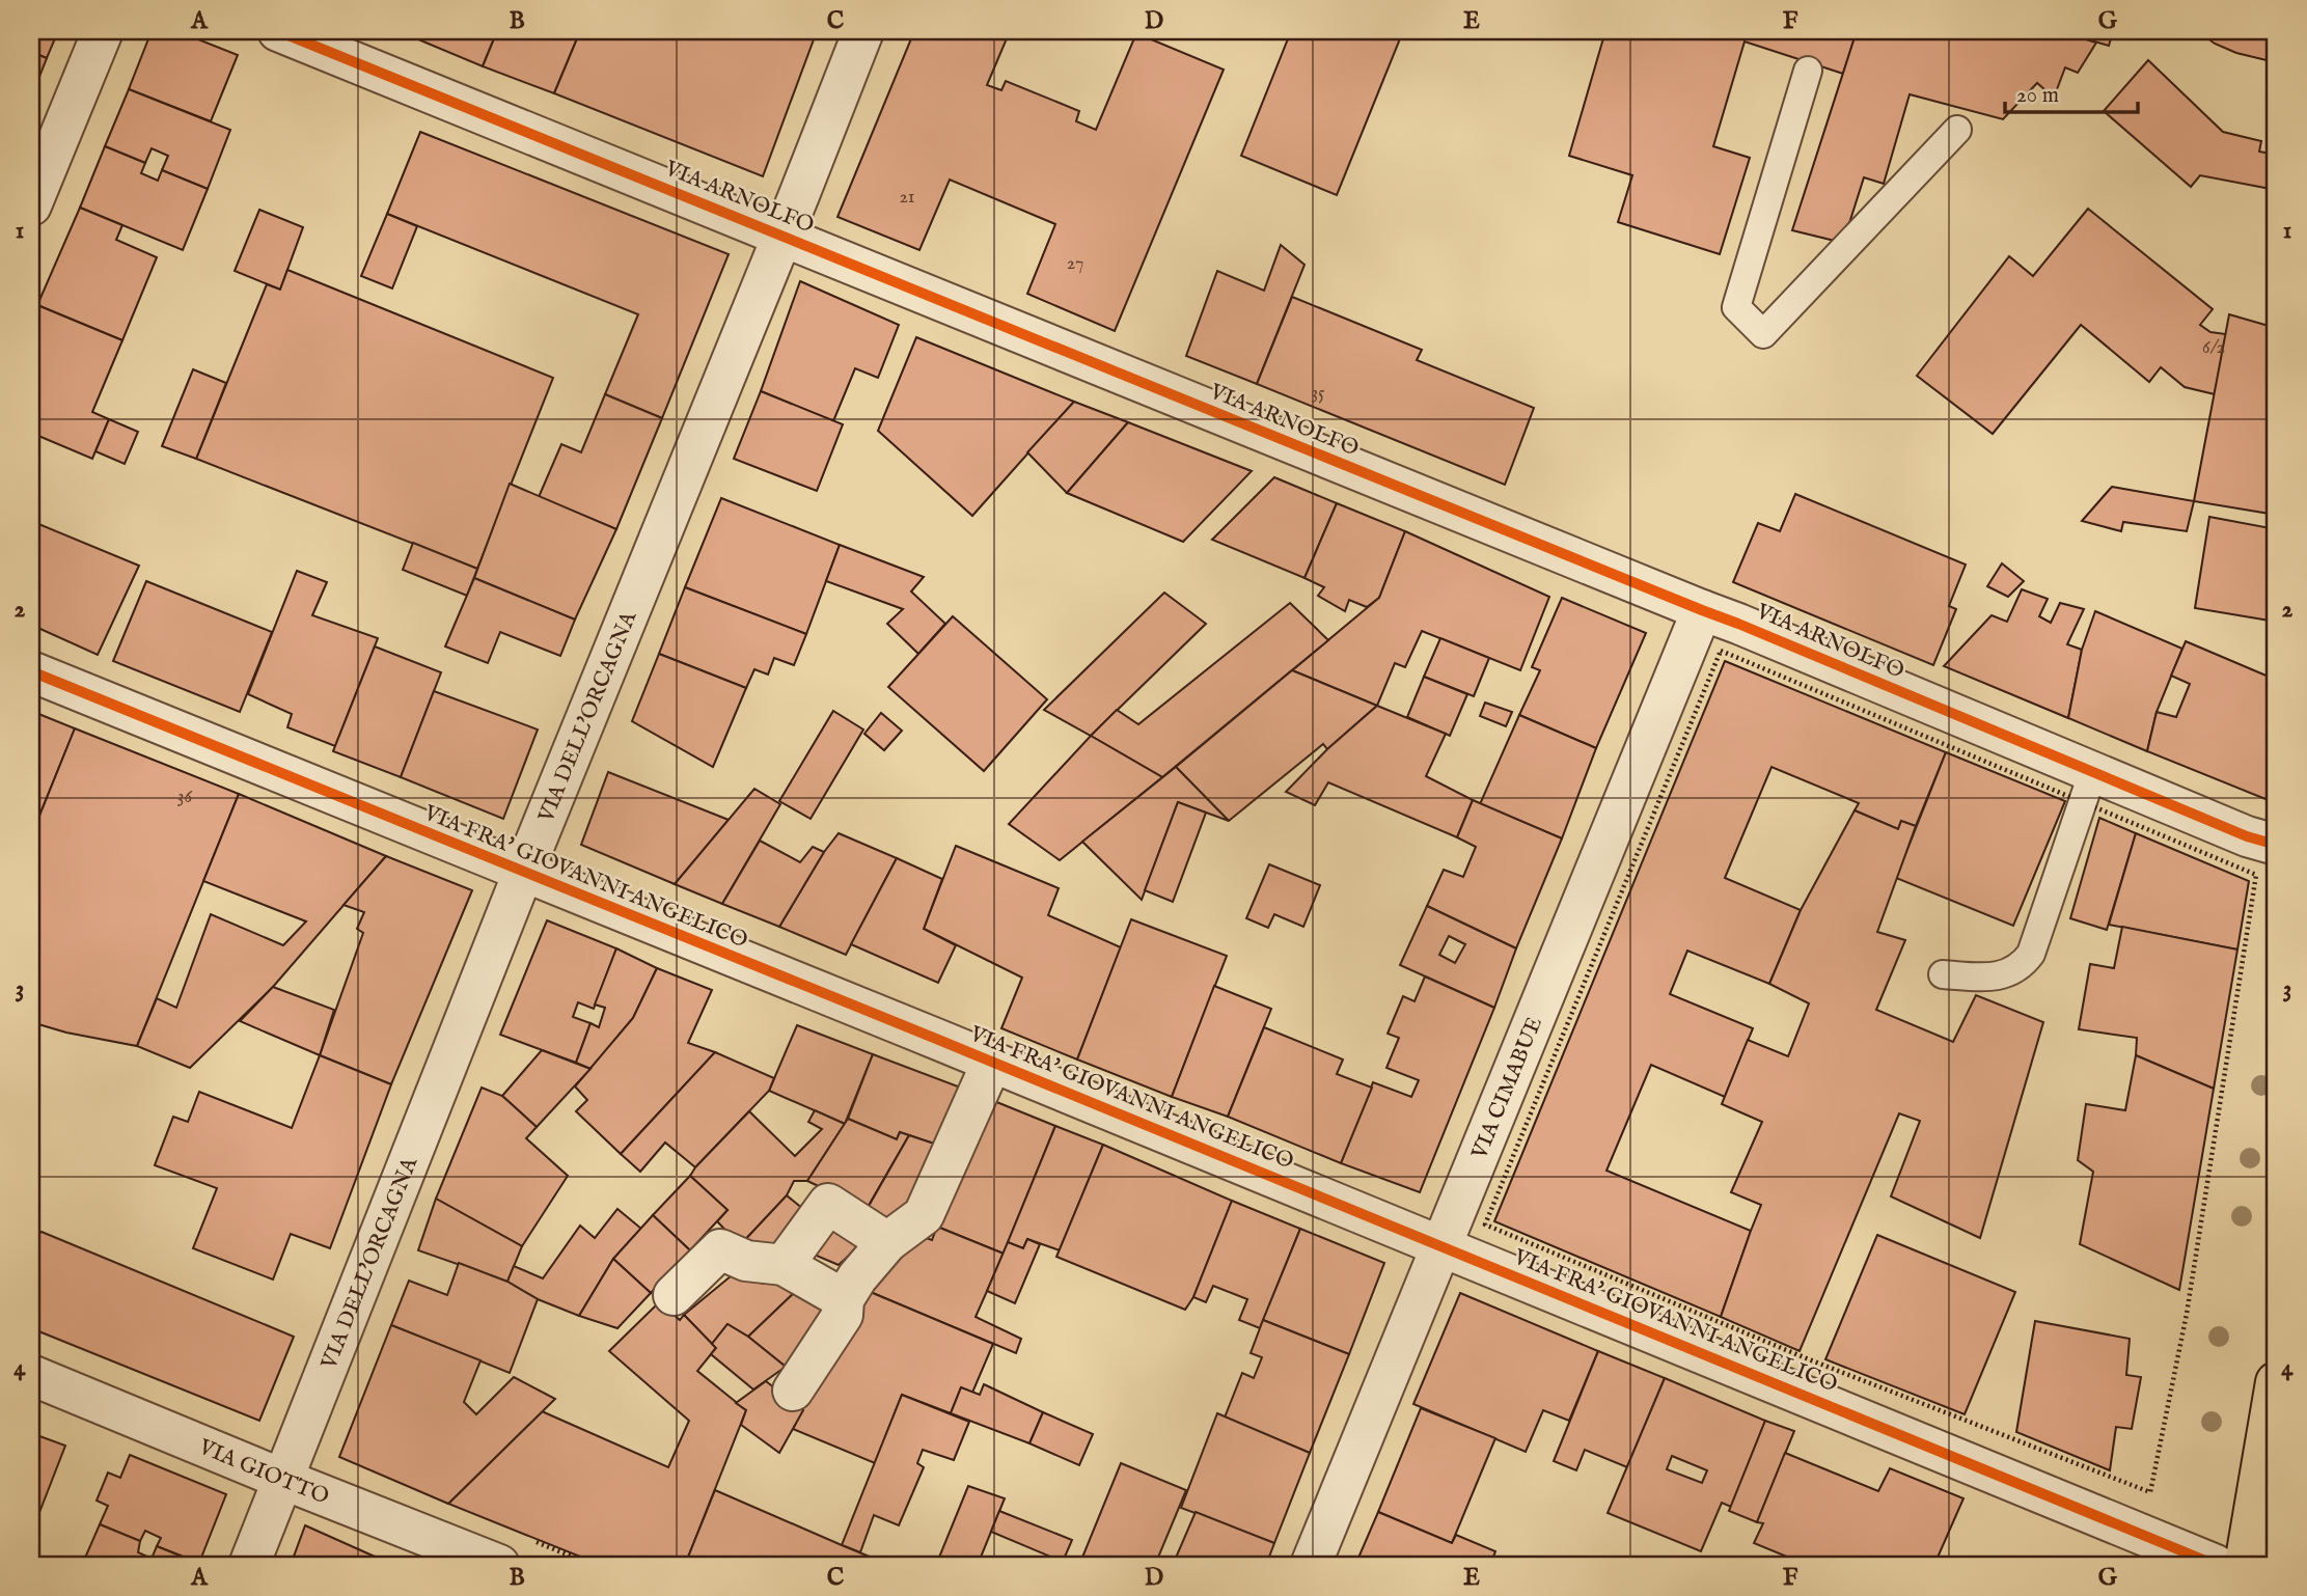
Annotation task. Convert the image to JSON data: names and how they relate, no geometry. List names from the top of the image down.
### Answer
{
  "streets": {
    "street": [
      "VIA ARNOLFO",
      "VIA DELL'ORCAGNA",
      "VIA FRA' GIOVANNI ANGELICO",
      "VIA CIMABUE",
      "VIA GIOTTO"
    ]
  },
  "crossings": [
    ["VIA ARNOLFO", "VIA DELL'ORCAGNA"],
    ["VIA ARNOLFO", "VIA CIMABUE"],
    ["VIA DELL'ORCAGNA", "VIA FRA' GIOVANNI ANGELICO"],
    ["VIA DELL'ORCAGNA", "VIA GIOTTO"],
    ["VIA FRA' GIOVANNI ANGELICO", "VIA CIMABUE"]
  ],
  "house_numbers": [
    "21",
    "27",
    "6/2",
    "35",
    "36"
  ],
  "scale_bar": "20 m",
  "grid": {
    "columns": [
      "A",
      "B",
      "C",
      "D",
      "E",
      "F",
      "G"
    ],
    "rows": [
      "1",
      "2",
      "3",
      "4"
    ]
  }
}
